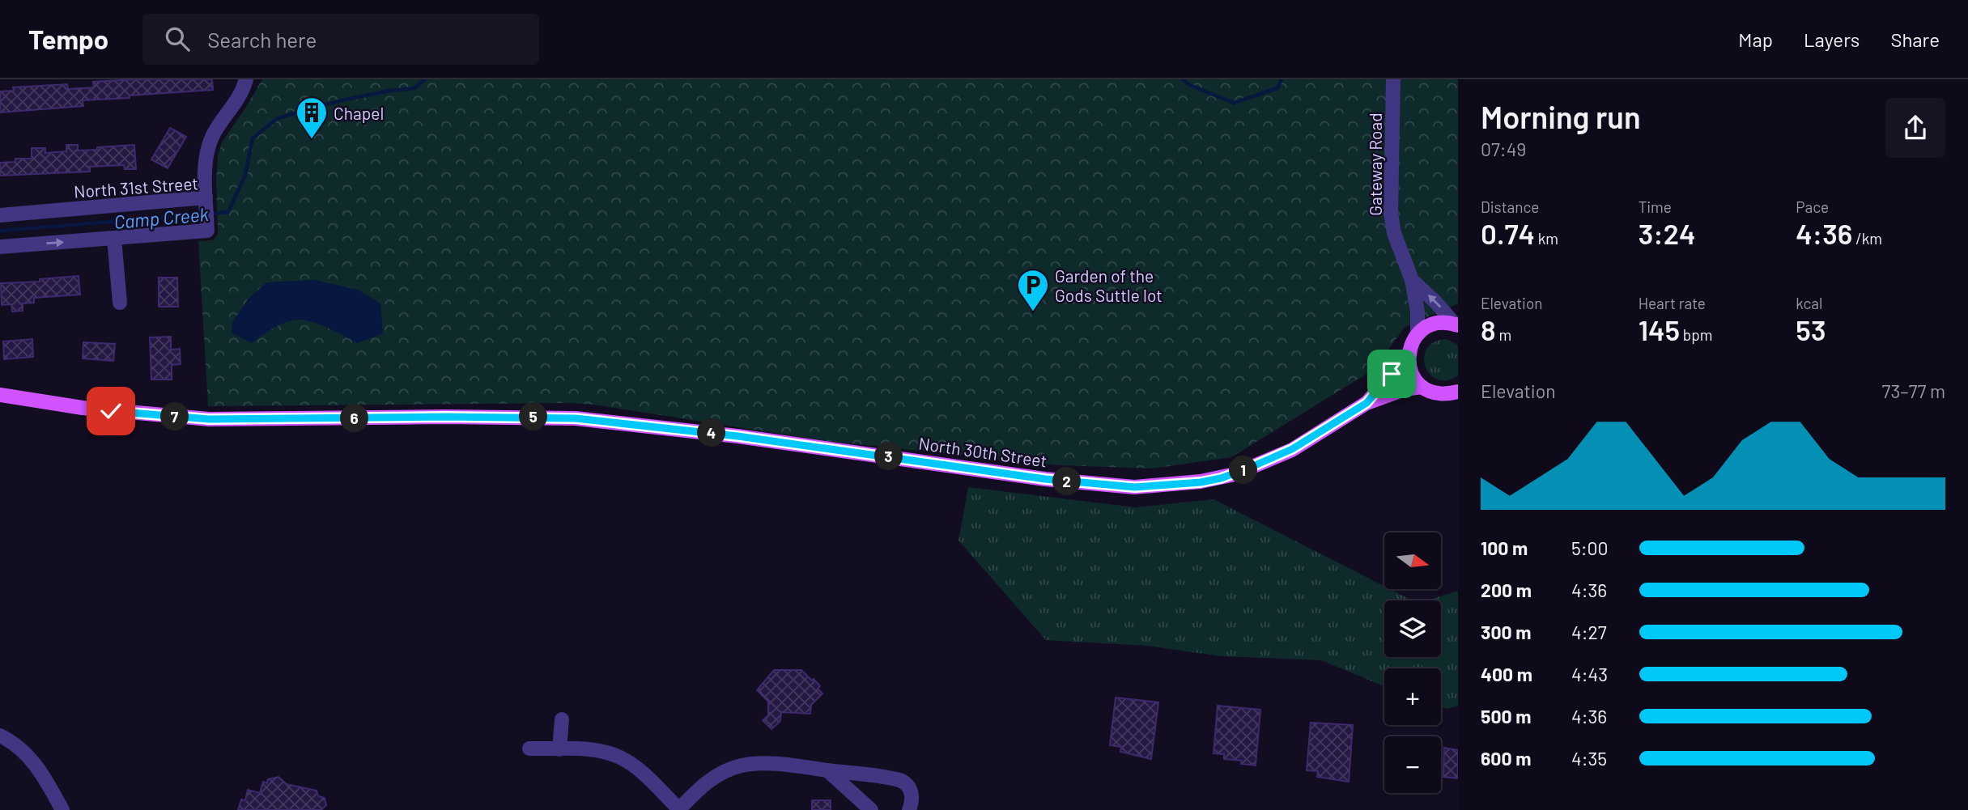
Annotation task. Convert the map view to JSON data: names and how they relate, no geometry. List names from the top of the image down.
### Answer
{
  "streets": {
    "main road": ["North 30th Street"],
    "street": ["Gateway Road", "North 31st Street"]
  },
  "crossings": [
    ["Gateway Road", "North 30th Street"]
  ],
  "water": ["Camp Creek"],
  "places": {
    "building": ["Chapel"],
    "parking": ["Garden of the Gods Suttle lot"]
  },
  "north": "right",
  "page": {
    "header": "Tempo",
    "search": "Search here",
    "nav": ["Map", "Layers", "Share"],
    "heading": ["Morning run", "07:49"],
    "stats": [
      ["Distance", "0.74 km"],
      ["Time", "3:24"],
      ["Pace", "4:36 /km"],
      ["Elevation", "8 m"],
      ["Heart rate", "145 bpm"],
      ["kcal", "53"]
    ],
    "chart": ["Elevation", "73–77 m"],
    "pins": [
      "5",
      "7",
      "6",
      "4",
      "3",
      "1",
      "2"
    ],
    "list": [
      {
        "name": "100 m",
        "note": "5:00"
      },
      {
        "name": "200 m",
        "note": "4:36"
      },
      {
        "name": "300 m",
        "note": "4:27"
      },
      {
        "name": "400 m",
        "note": "4:43"
      },
      {
        "name": "500 m",
        "note": "4:36"
      },
      {
        "name": "600 m",
        "note": "4:35"
      }
    ],
    "map_buttons": ["+", "−"]
  }
}
